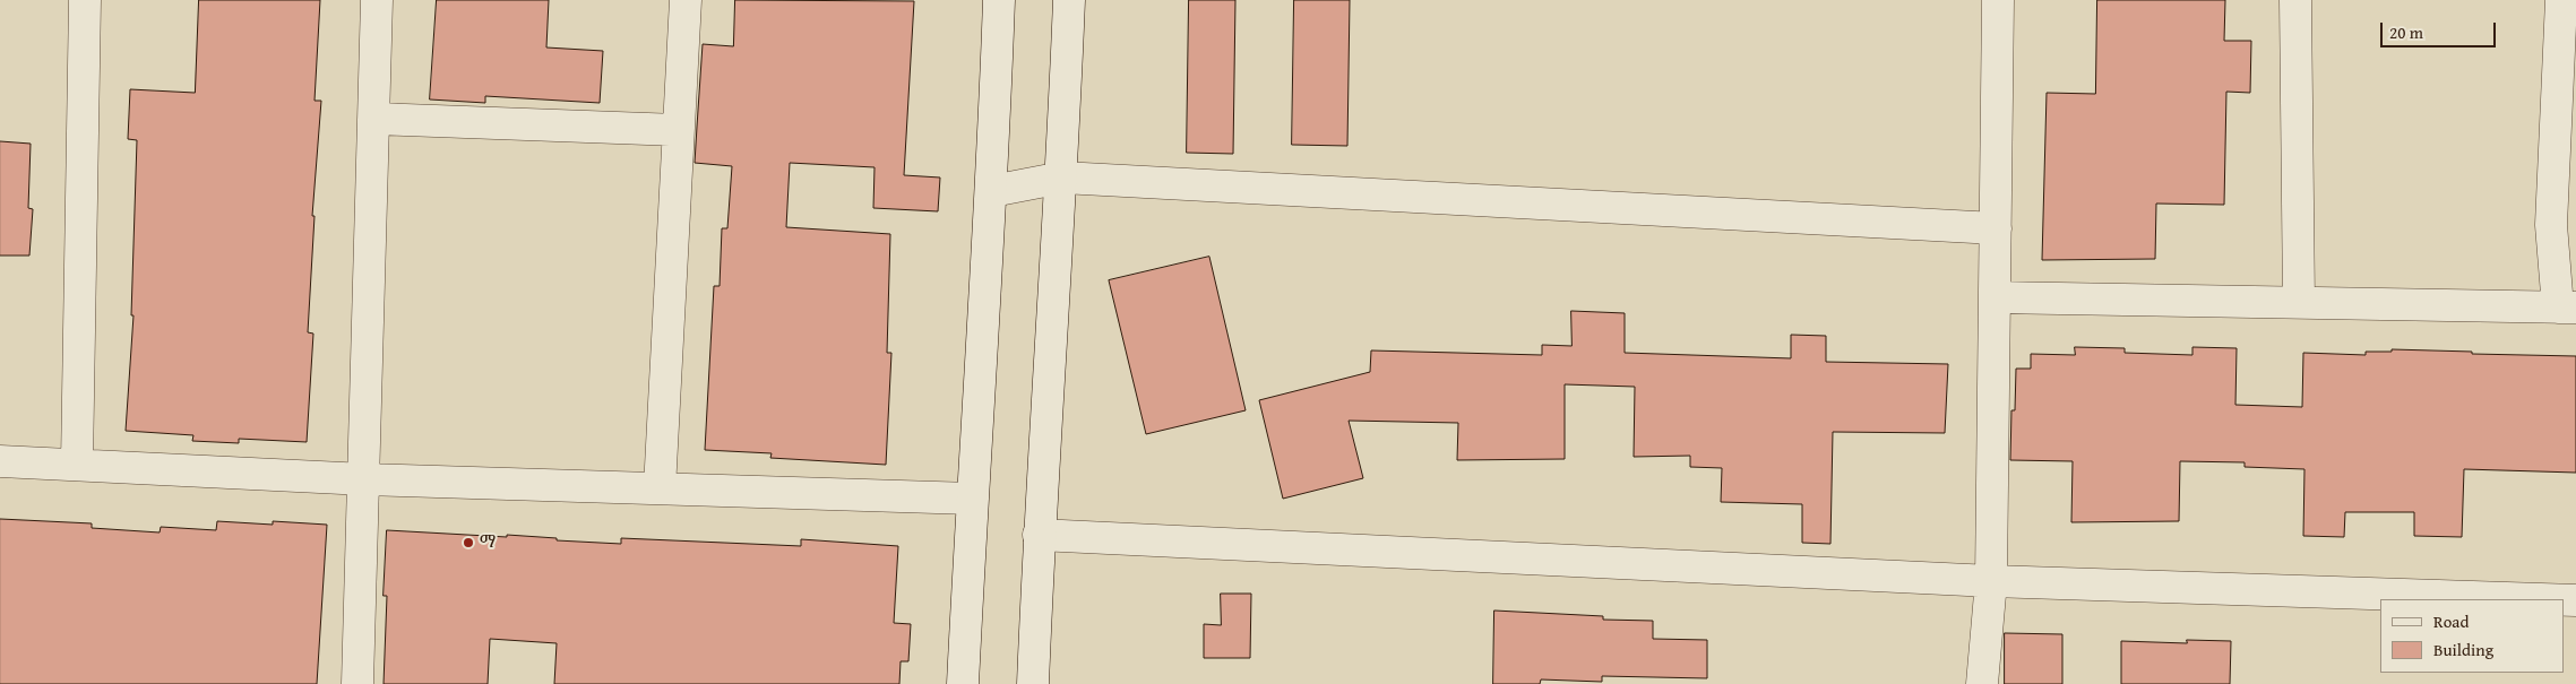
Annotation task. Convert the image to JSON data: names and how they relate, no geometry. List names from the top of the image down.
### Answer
{
  "places": ["ማ"],
  "legend": ["Road", "Building"],
  "scale_bar": "20 m"
}
